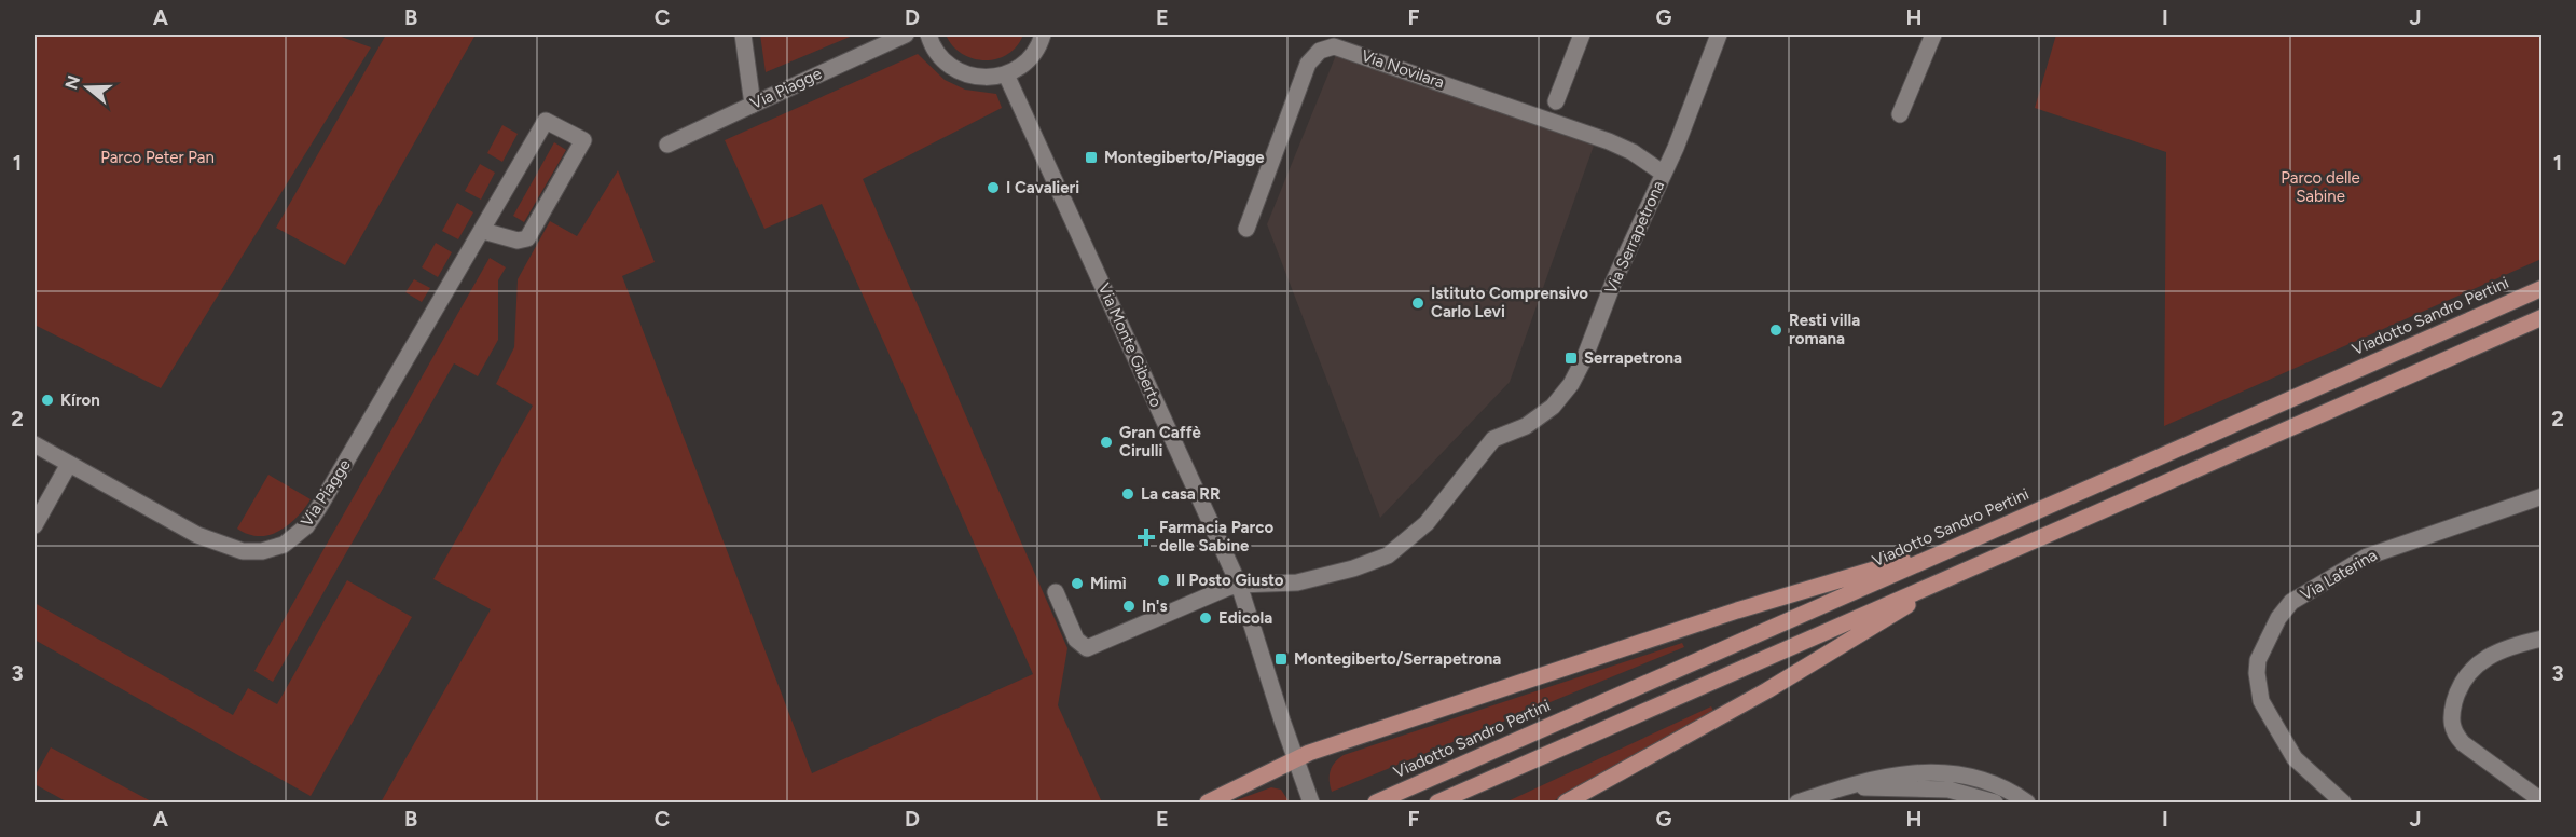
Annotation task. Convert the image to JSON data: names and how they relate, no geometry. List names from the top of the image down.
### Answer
{
  "streets": {
    "main road": ["Viadotto Sandro Pertini"],
    "street": [
      "Via Novilara",
      "Via Piagge",
      "Via Serrapetrona",
      "Via Monte Giberto",
      "Via Laterina"
    ]
  },
  "crossings": [
    ["Via Novilara", "Via Serrapetrona"],
    ["Via Serrapetrona", "Via Monte Giberto"]
  ],
  "parks": ["Parco Peter Pan", "Parco delle Sabine"],
  "places": {
    "transit": ["Montegiberto/Piagge", "Serrapetrona", "Montegiberto/Serrapetrona"],
    "other": [
      "I Cavalieri",
      "Istituto Comprensivo Carlo Levi",
      "Resti villa romana",
      "Kíron",
      "Gran Caffè Cirulli",
      "La casa RR",
      "Il Posto Giusto",
      "Mimì",
      "In's",
      "Edicola"
    ],
    "health": ["Farmacia Parco delle Sabine"]
  },
  "north": "left",
  "grid": {
    "columns": [
      "A",
      "B",
      "C",
      "D",
      "E",
      "F",
      "G",
      "H",
      "I",
      "J"
    ],
    "rows": ["1", "2", "3"]
  }
}
